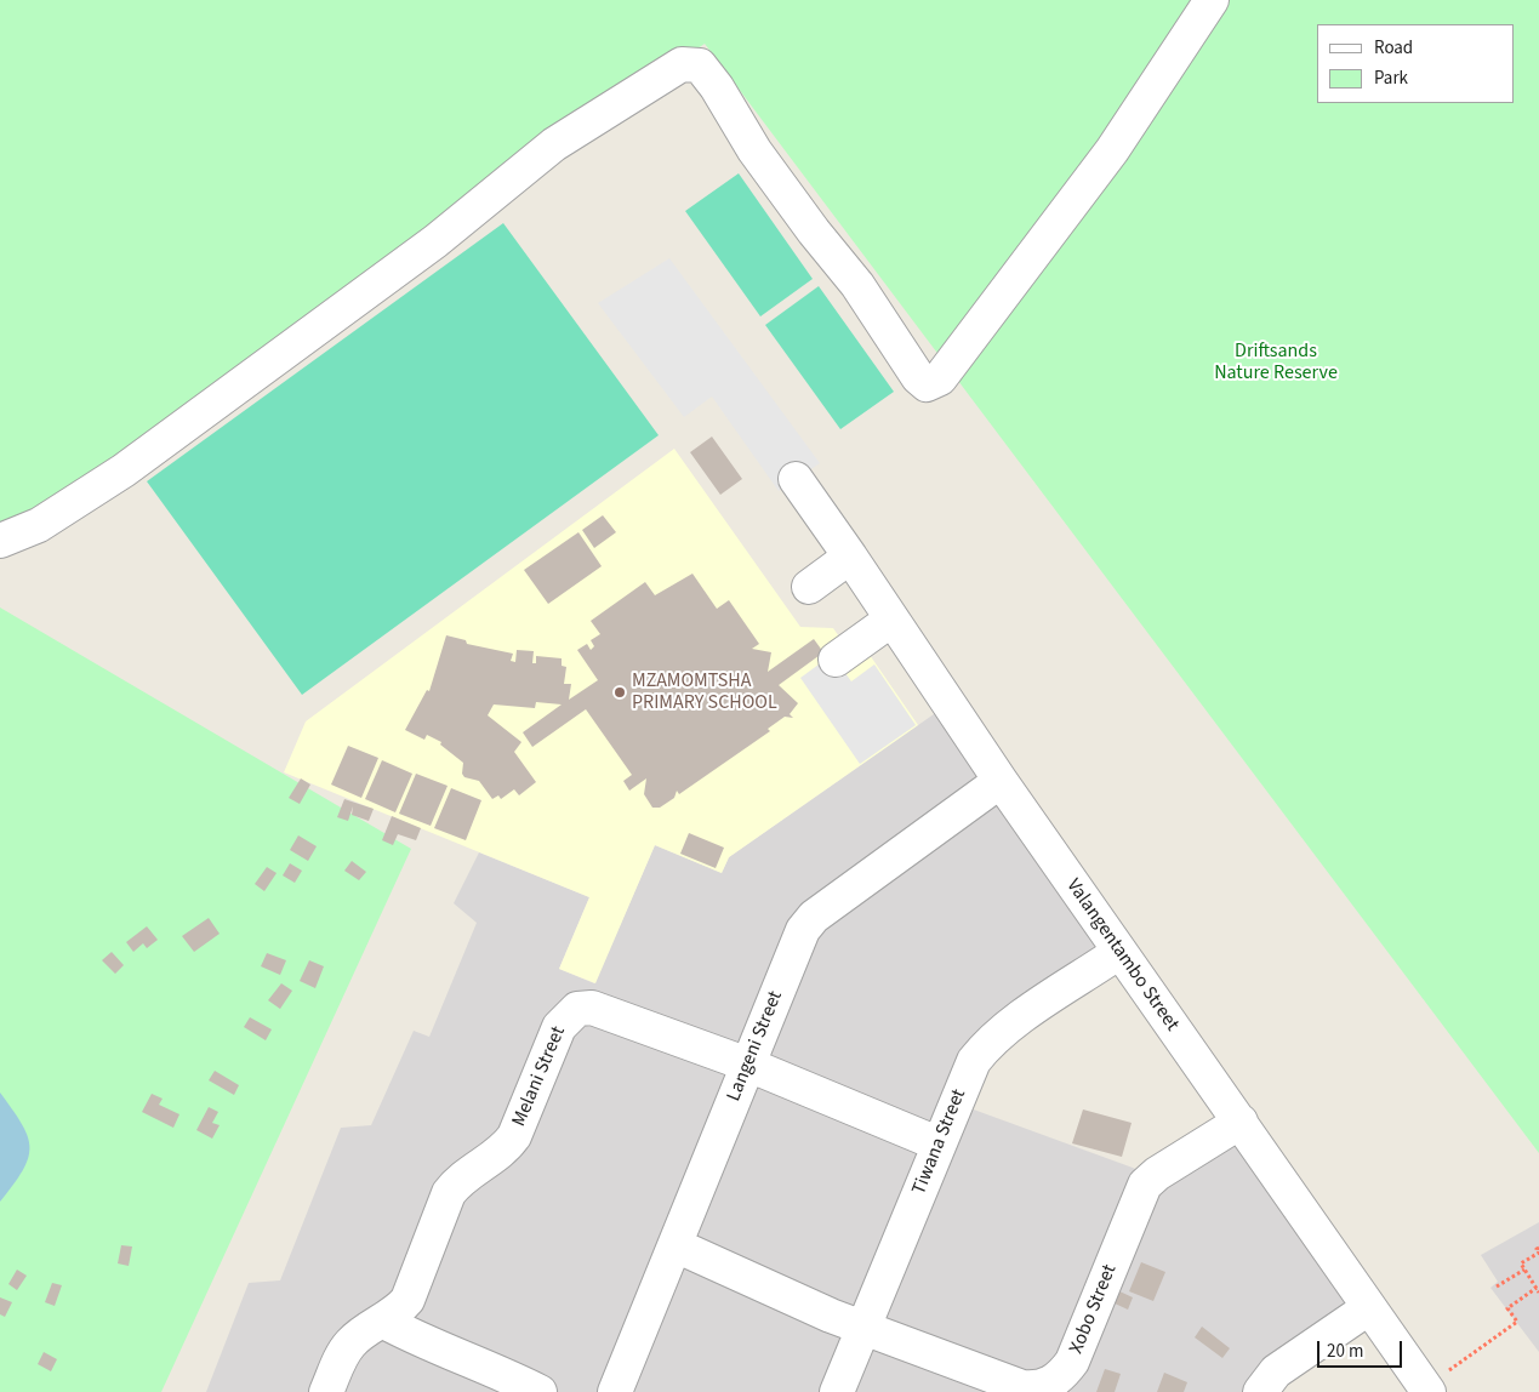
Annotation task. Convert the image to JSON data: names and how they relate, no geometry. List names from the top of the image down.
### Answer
{
  "streets": {
    "street": [
      "Valangentambo Street",
      "Langeni Street",
      "Melani Street",
      "Tiwana Street",
      "Xobo Street"
    ]
  },
  "crossings": [
    ["Valangentambo Street", "Langeni Street"],
    ["Valangentambo Street", "Tiwana Street"],
    ["Valangentambo Street", "Xobo Street"],
    ["Langeni Street", "Melani Street"],
    ["Langeni Street", "Xobo Street"],
    ["Melani Street", "Tiwana Street"],
    ["Tiwana Street", "Xobo Street"]
  ],
  "parks": ["Driftsands Nature Reserve"],
  "places": ["MZAMOMTSHA PRIMARY SCHOOL"],
  "legend": ["Road", "Park"],
  "scale_bar": "20 m"
}
